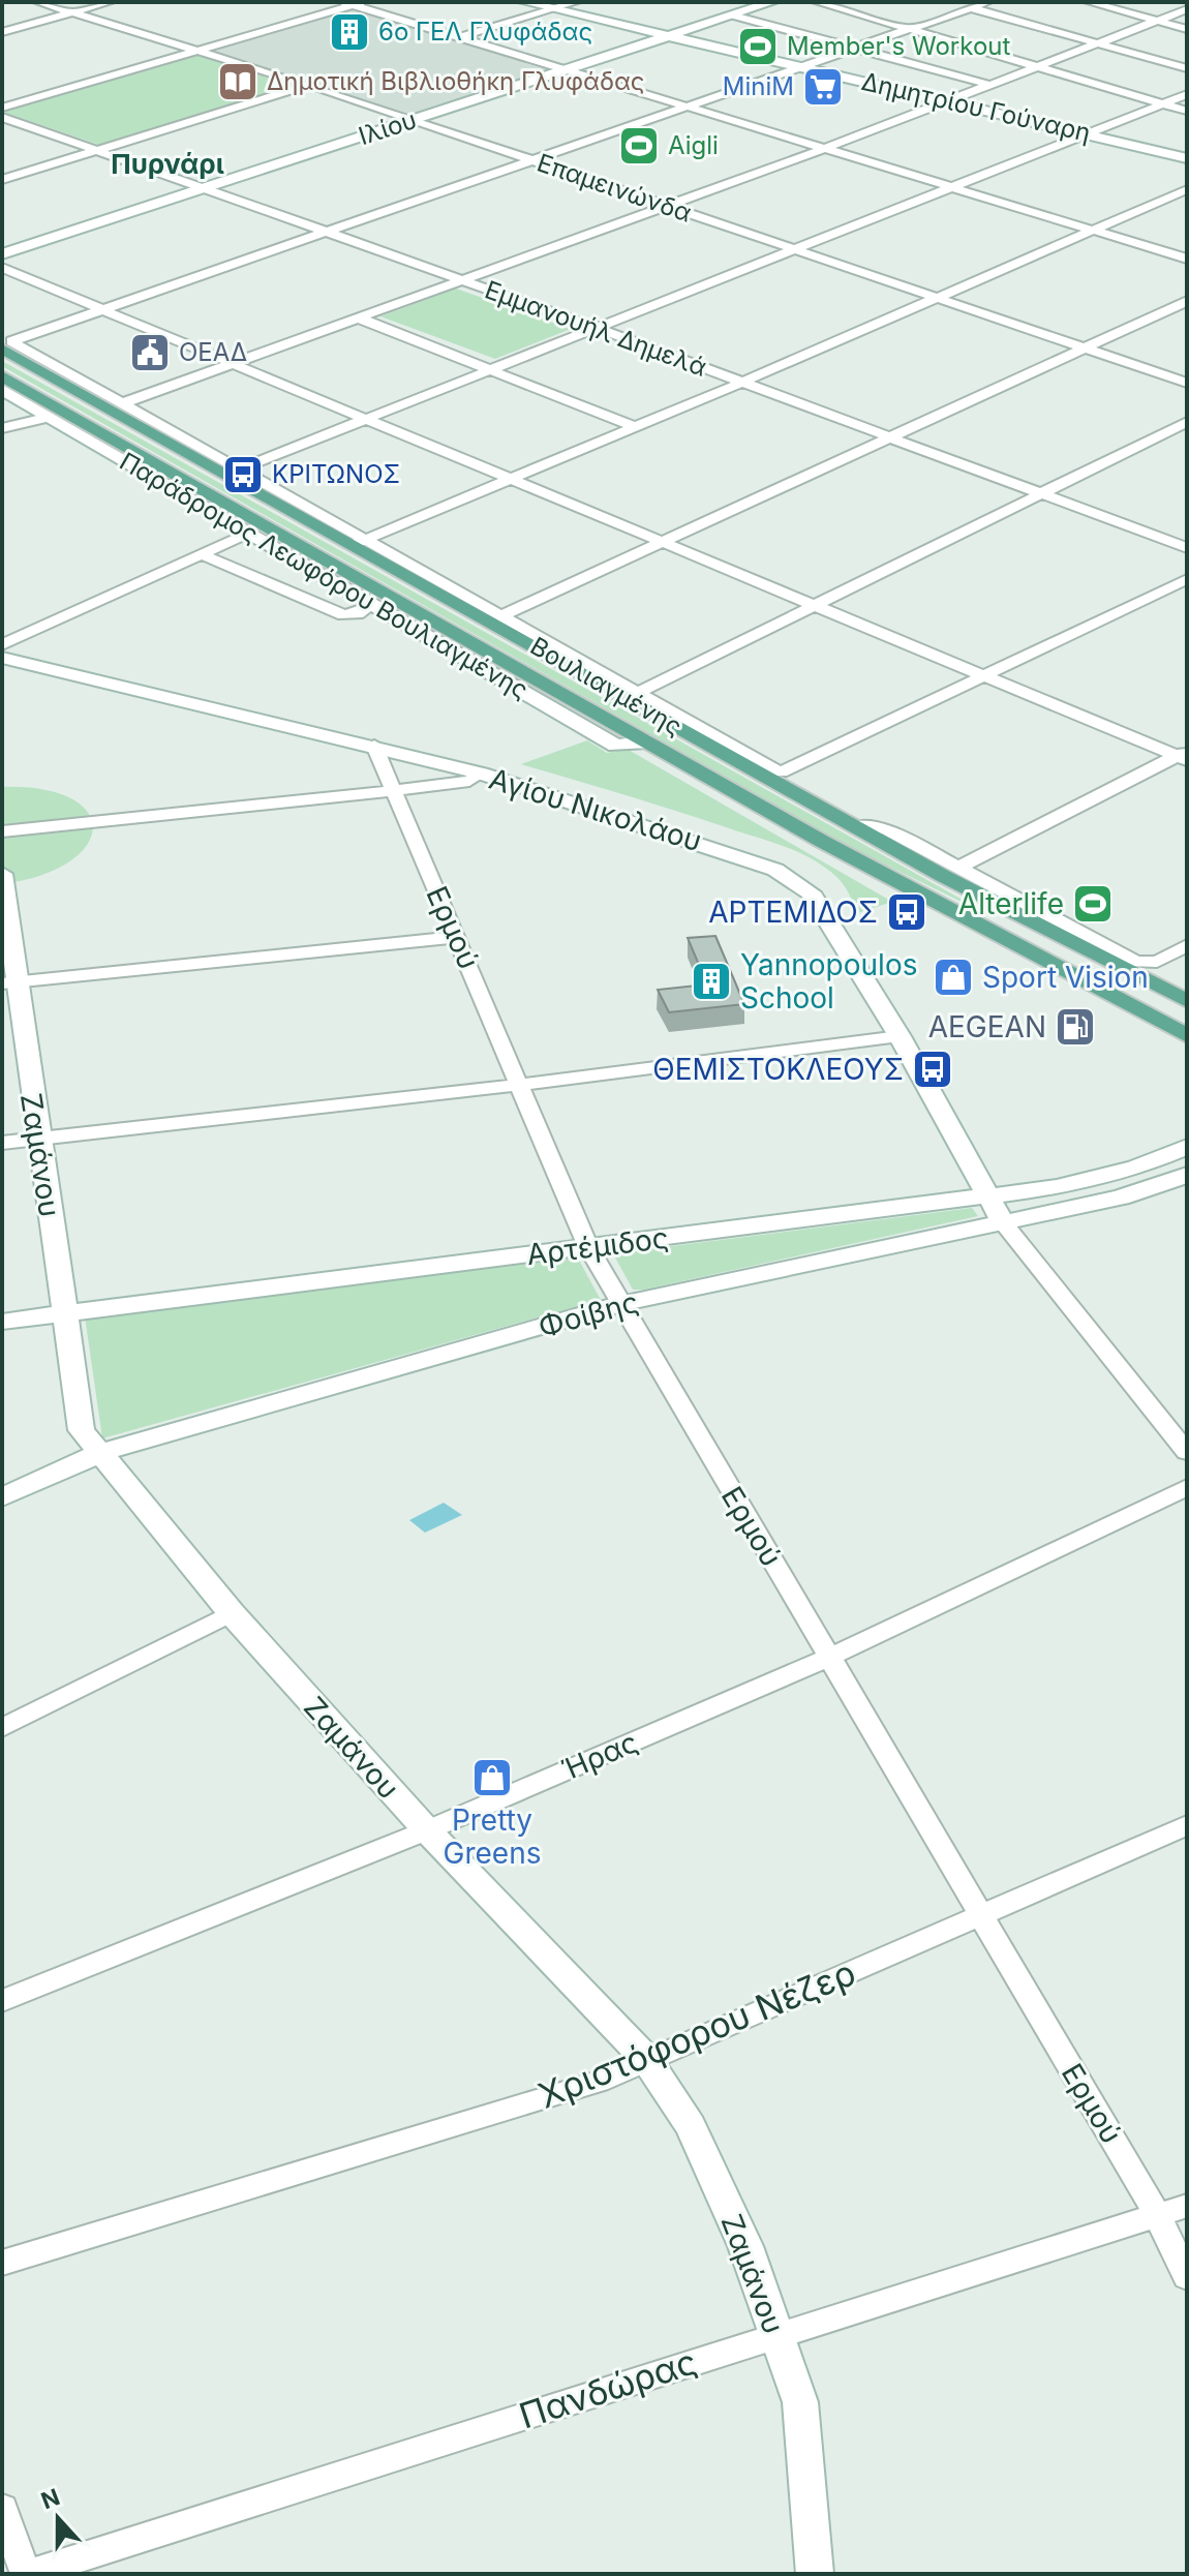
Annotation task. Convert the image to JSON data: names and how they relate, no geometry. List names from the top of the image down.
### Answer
{
  "streets": {
    "main road": ["Βουλιαγμένης"],
    "street": [
      "Δημητρίου Γούναρη",
      "Ιλίου",
      "Επαμεινώνδα",
      "Εμμανουήλ Δημελά",
      "Παράδρομος Λεωφόρου Βουλιαγμένης",
      "Αγίου Νικολάου",
      "Ερμού",
      "Ζαμάνου",
      "Αρτέμιδος",
      "Φοίβης",
      "Ήρας",
      "Χριστόφορου Νέζερ",
      "Πανδώρας"
    ]
  },
  "crossings": [
    ["Δημητρίου Γούναρη", "Ιλίου"],
    ["Ιλίου", "Επαμεινώνδα"],
    ["Ιλίου", "Εμμανουήλ Δημελά"],
    ["Παράδρομος Λεωφόρου Βουλιαγμένης", "Βουλιαγμένης"],
    ["Αγίου Νικολάου", "Ερμού"],
    ["Αγίου Νικολάου", "Αρτέμιδος"],
    ["Αγίου Νικολάου", "Φοίβης"],
    ["Ερμού", "Αρτέμιδος"],
    ["Ερμού", "Φοίβης"],
    ["Ερμού", "Ήρας"],
    ["Ερμού", "Χριστόφορου Νέζερ"],
    ["Ερμού", "Πανδώρας"],
    ["Ζαμάνου", "Αρτέμιδος"],
    ["Ζαμάνου", "Φοίβης"],
    ["Ζαμάνου", "Ήρας"],
    ["Ζαμάνου", "Χριστόφορου Νέζερ"],
    ["Ζαμάνου", "Πανδώρας"]
  ],
  "districts": ["Πυρνάρι"],
  "places": {
    "building": ["6ο ΓΕΛ Γλυφάδας", "Yannopoulos School"],
    "sports": ["Member's Workout", "Aigli", "Alterlife"],
    "library": ["Δημοτική Βιβλιοθήκη Γλυφάδας"],
    "supermarket": ["MiniM"],
    "public building": ["ΟΕΑΔ"],
    "bus stop": ["ΚΡΙΤΩΝΟΣ", "ΑΡΤΕΜΙΔΟΣ", "ΘΕΜΙΣΤΟΚΛΕΟΥΣ"],
    "shop": ["Sport Vision", "Pretty Greens"],
    "fuel station": ["AEGEAN"]
  },
  "north": "top"
}
